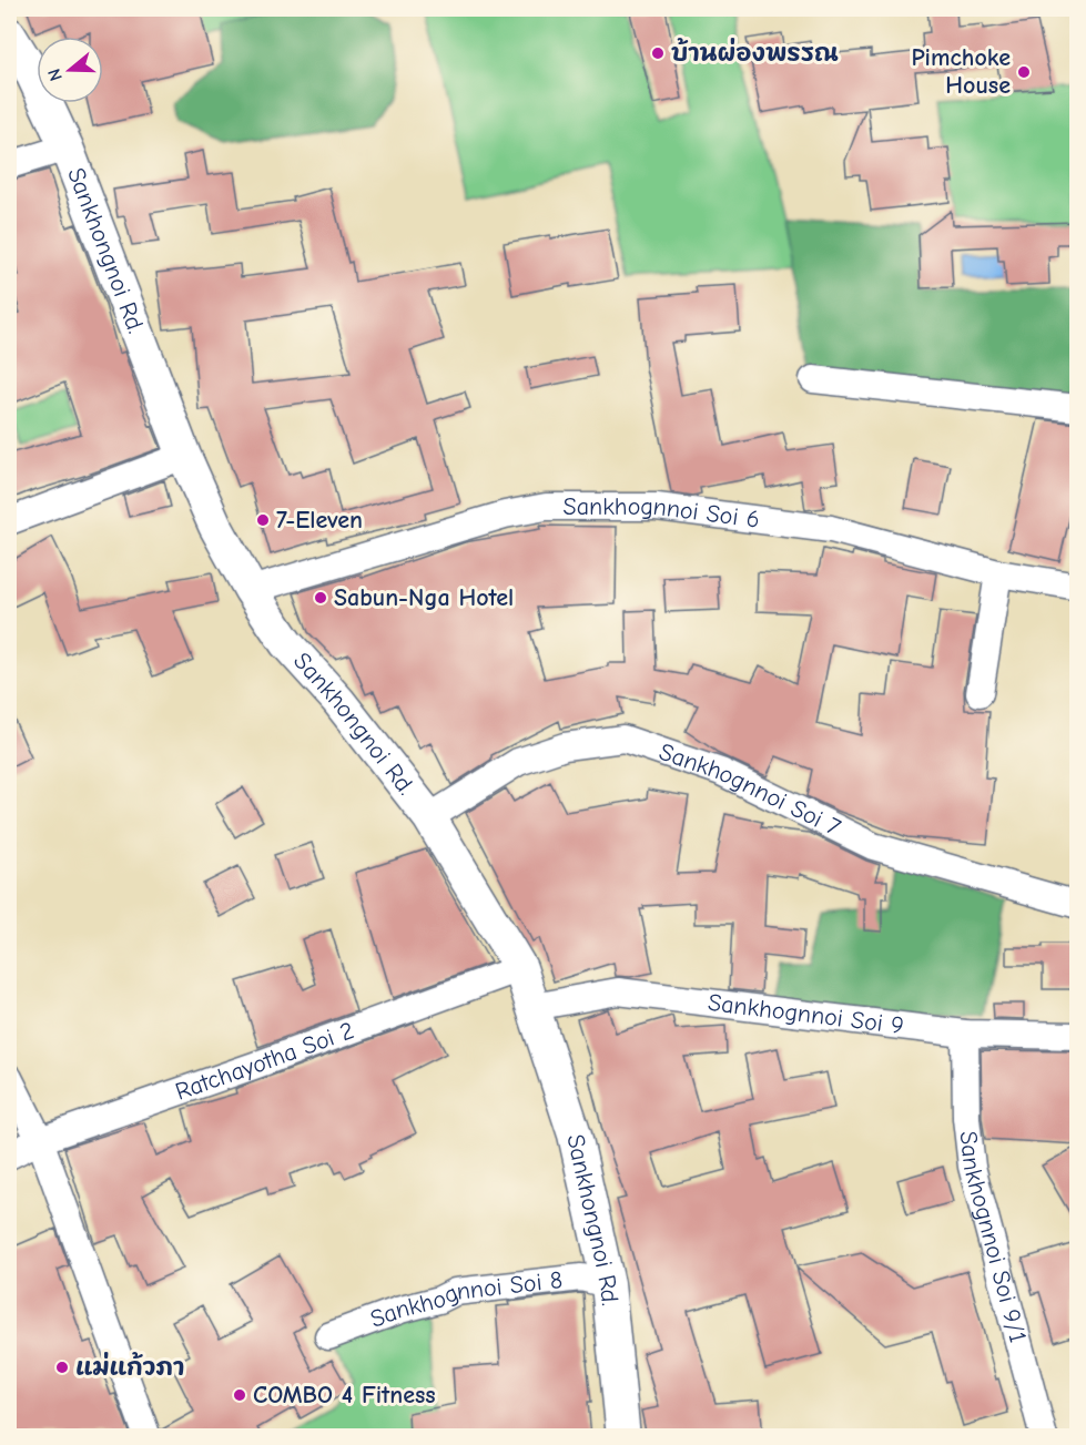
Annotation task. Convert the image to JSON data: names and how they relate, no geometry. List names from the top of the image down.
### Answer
{
  "streets": {
    "street": [
      "Sankhongnoi Rd.",
      "Sankhognnoi Soi 6",
      "Sankhognnoi Soi 7",
      "Sankhognnoi Soi 9",
      "Ratchayotha Soi 2",
      "Sankhognnoi Soi 9/1",
      "Sankhognnoi Soi 8"
    ]
  },
  "crossings": [
    ["Sankhongnoi Rd.", "Sankhognnoi Soi 6"],
    ["Sankhongnoi Rd.", "Sankhognnoi Soi 7"],
    ["Sankhongnoi Rd.", "Sankhognnoi Soi 9"],
    ["Sankhongnoi Rd.", "Ratchayotha Soi 2"],
    ["Sankhongnoi Rd.", "Sankhognnoi Soi 8"],
    ["Sankhognnoi Soi 9", "Sankhognnoi Soi 9/1"]
  ],
  "places": [
    "บ้านผ่องพรรณ",
    "Pimchoke House",
    "7-Eleven",
    "Sabun-Nga Hotel",
    "แม่แก้วภา",
    "COMBO 4 Fitness"
  ],
  "north": "left"
}
